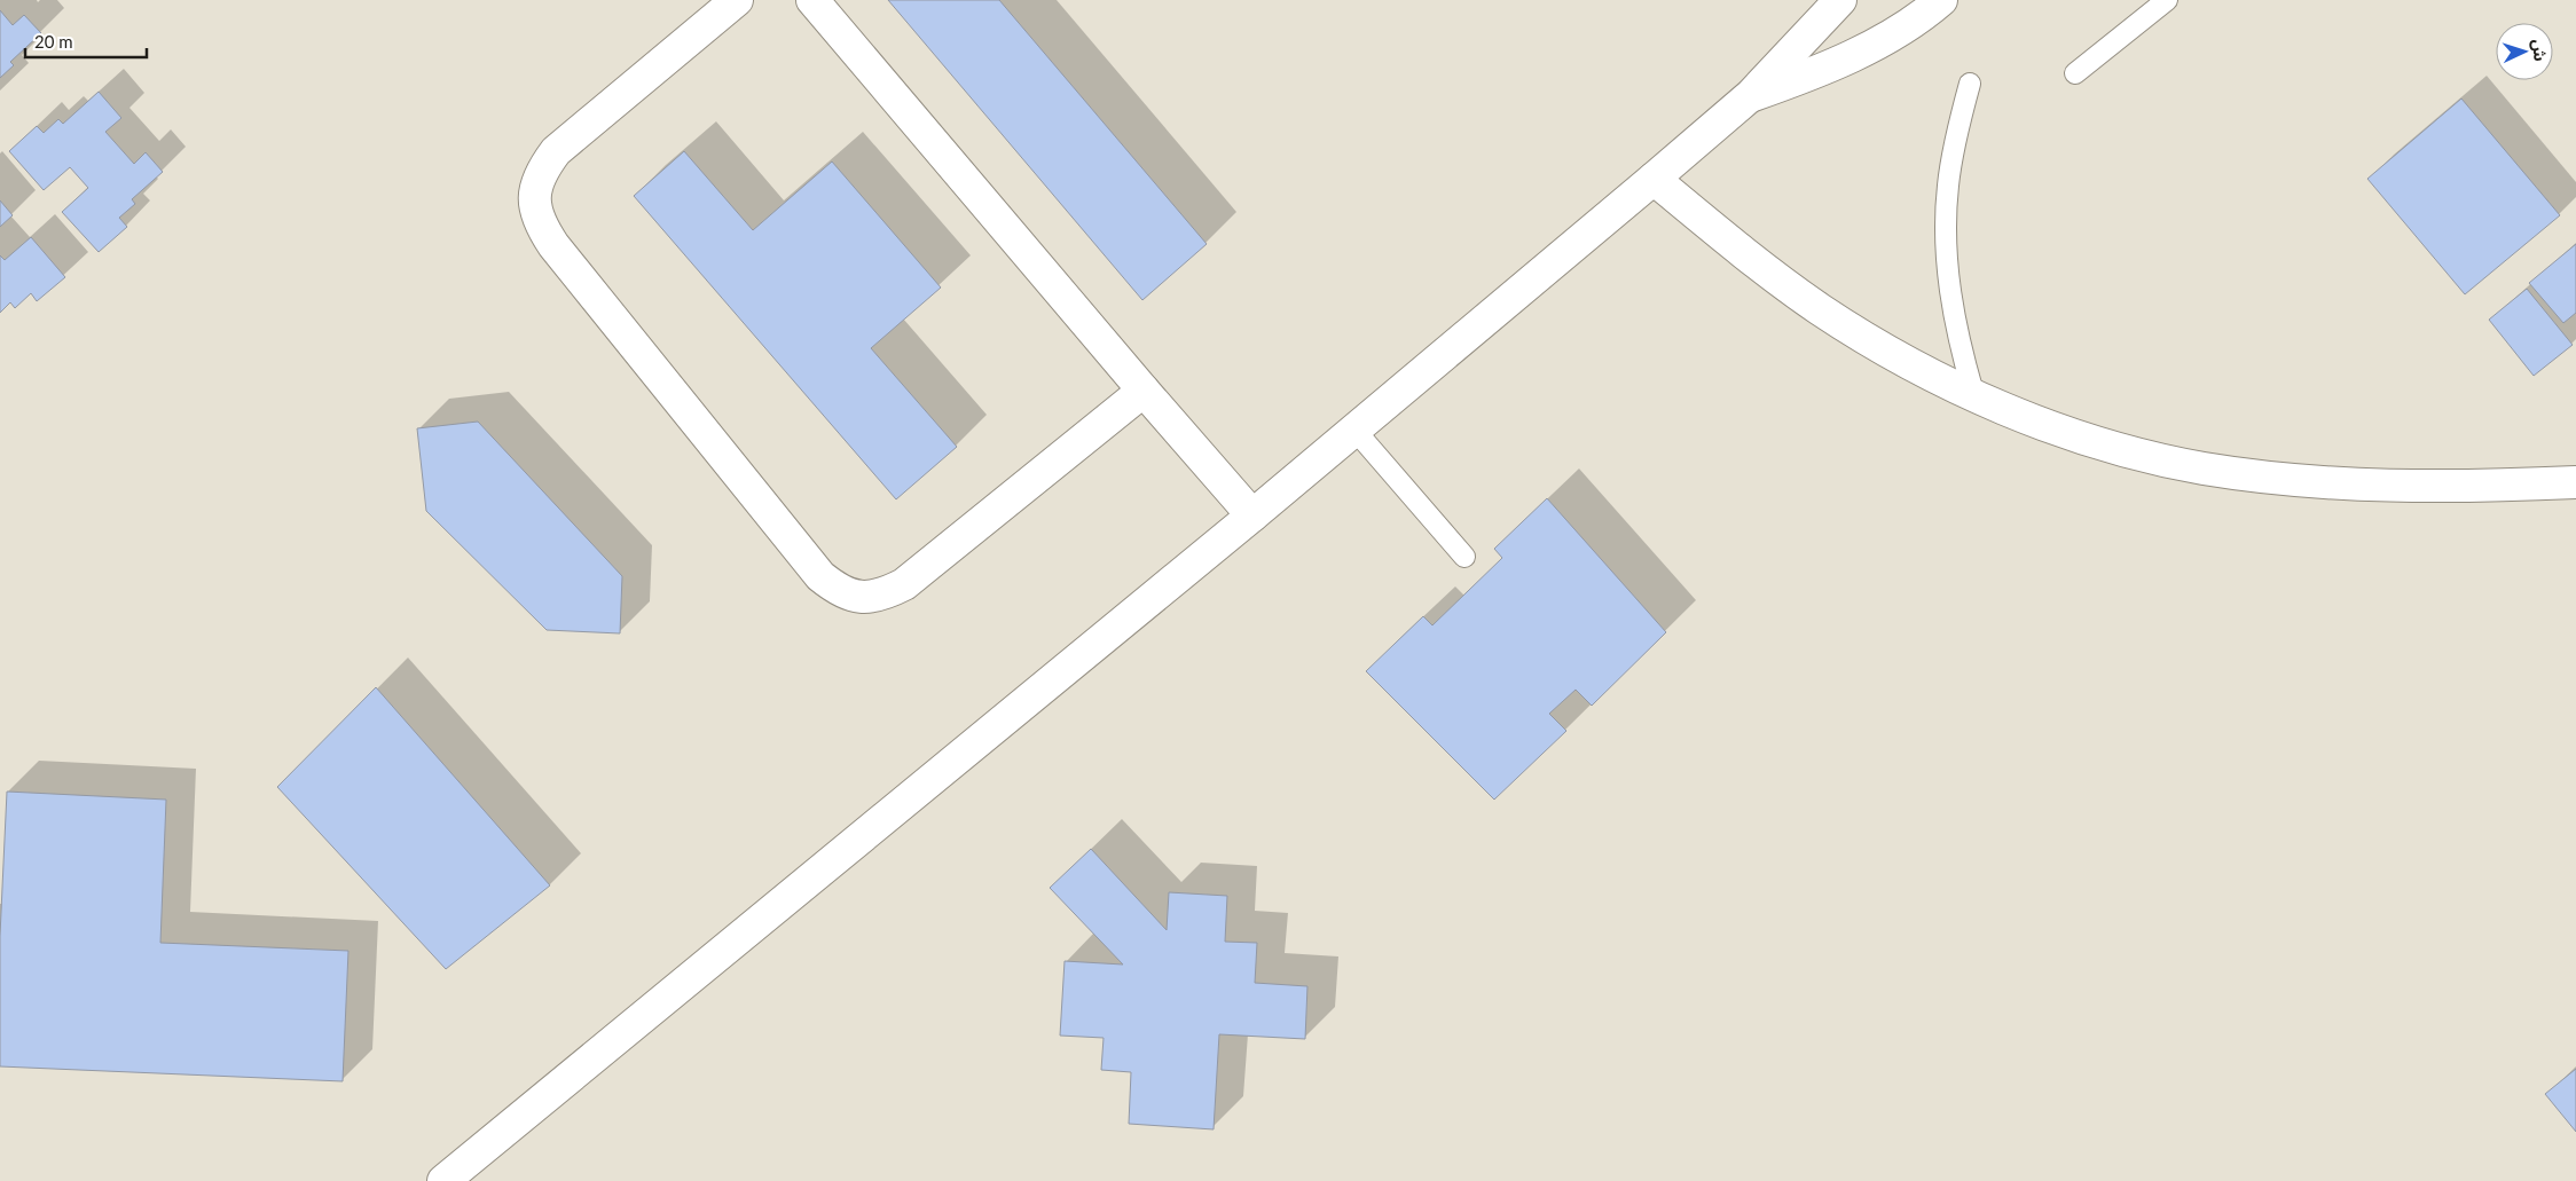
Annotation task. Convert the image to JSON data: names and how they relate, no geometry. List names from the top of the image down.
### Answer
{
  "scale_bar": "20 m",
  "north": "right"
}
